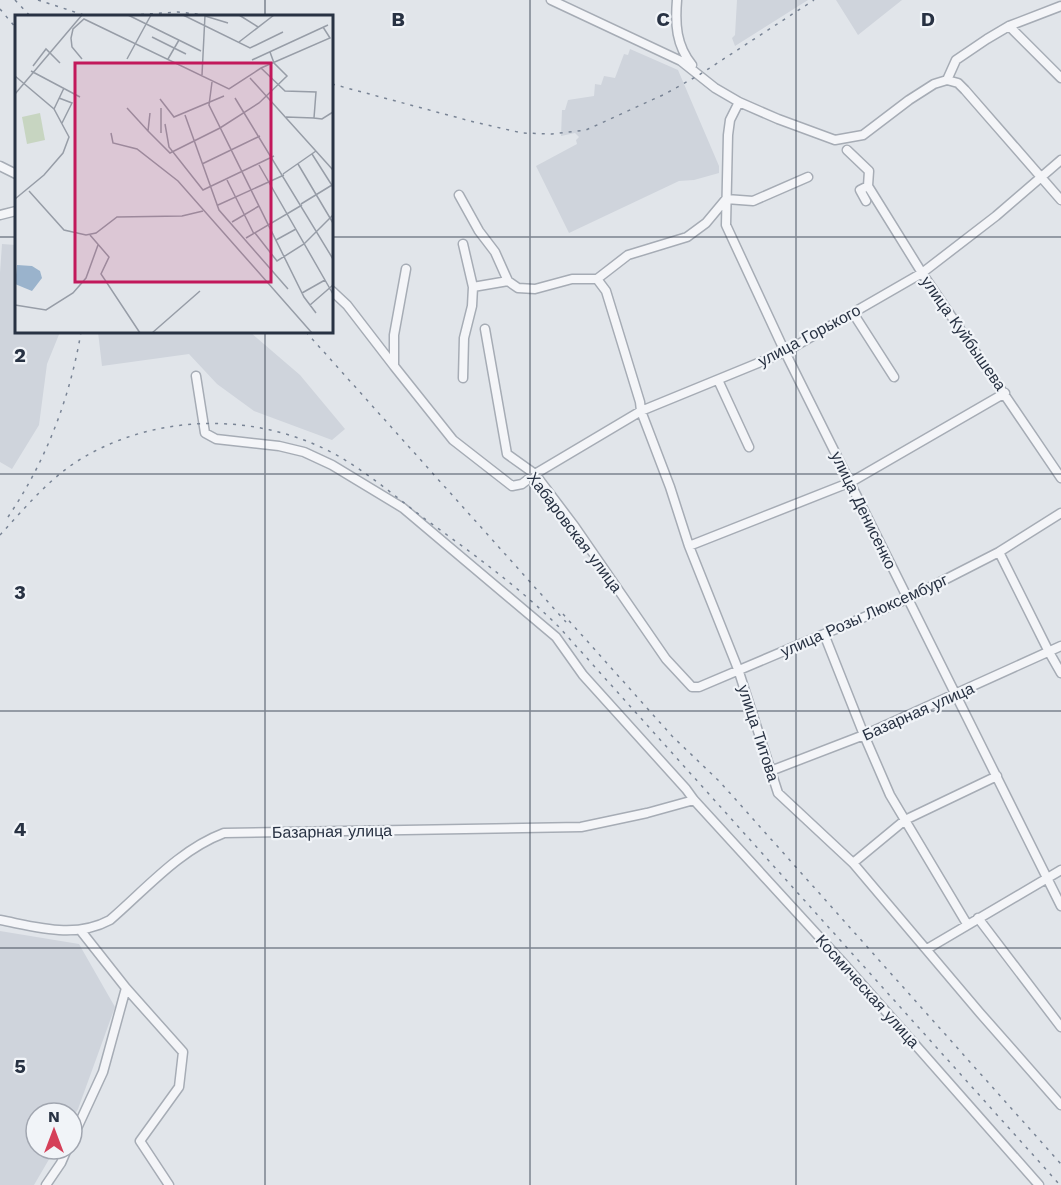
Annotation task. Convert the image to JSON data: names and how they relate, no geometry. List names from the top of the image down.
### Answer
{
  "streets": {
    "street": [
      "улица Куйбышева",
      "улица Горького",
      "улица Денисенко",
      "Хабаровская улица",
      "улица Розы Люксембург",
      "Базарная улица",
      "улица Титова",
      "Космическая улица"
    ]
  },
  "crossings": [
    ["улица Куйбышева", "улица Горького"],
    ["улица Горького", "улица Денисенко"],
    ["улица Горького", "Хабаровская улица"],
    ["улица Горького", "улица Титова"],
    ["улица Денисенко", "улица Розы Люксембург"],
    ["улица Денисенко", "Базарная улица"],
    ["Хабаровская улица", "улица Розы Люксембург"],
    ["улица Розы Люксембург", "улица Титова"],
    ["Базарная улица", "улица Титова"],
    ["Базарная улица", "Космическая улица"]
  ],
  "north": "top",
  "grid": {
    "columns": ["B", "C", "D"],
    "rows": [
      "2",
      "3",
      "4",
      "5"
    ]
  }
}
